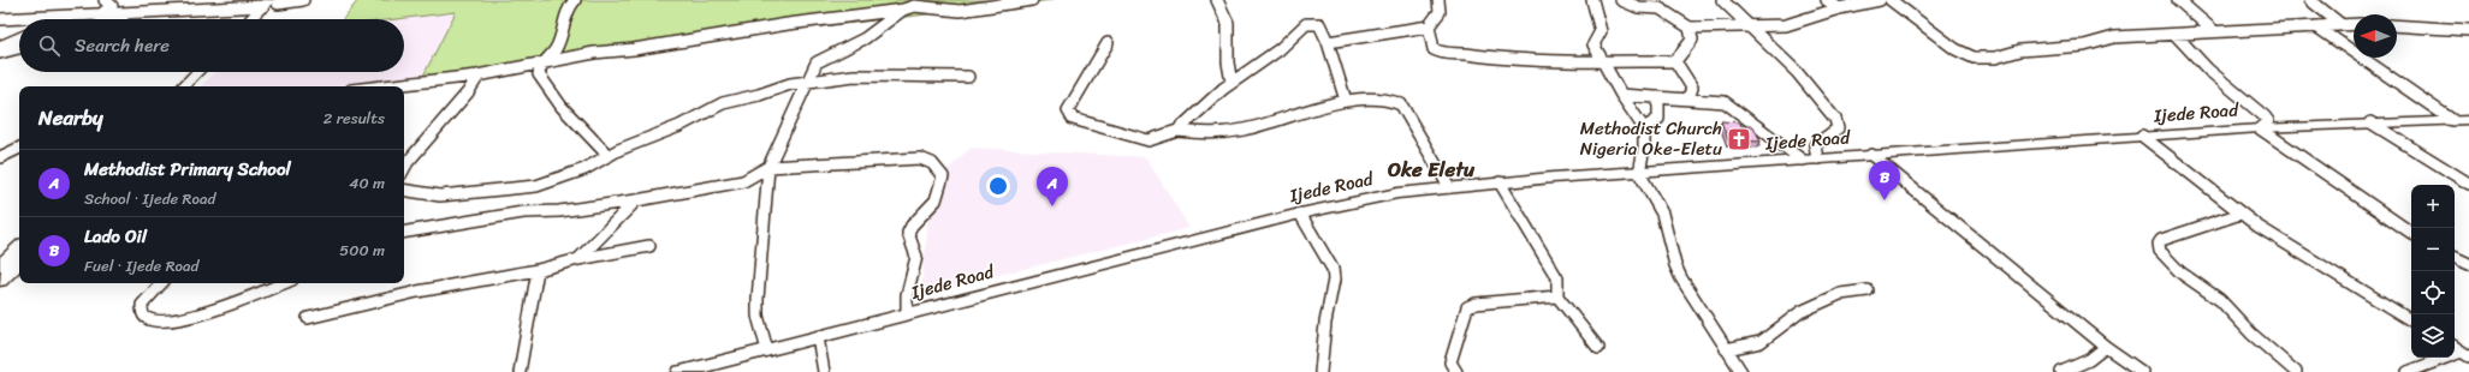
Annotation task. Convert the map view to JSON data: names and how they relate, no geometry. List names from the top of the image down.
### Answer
{
  "streets": {
    "main road": ["Ijede Road"]
  },
  "districts": ["Oke Eletu"],
  "places": {
    "church": ["Methodist Church Nigeria Oke-Eletu"]
  },
  "north": "left",
  "page": {
    "search": "Search here",
    "heading": ["Nearby", "2 results"],
    "list": [
      {
        "mark": "A",
        "name": "Methodist Primary School",
        "note": "School · Ijede Road",
        "value": "40 m"
      },
      {
        "mark": "B",
        "name": "Lado Oil",
        "note": "Fuel · Ijede Road",
        "value": "500 m"
      }
    ],
    "pins": ["B", "A"],
    "map_buttons": ["+", "−"]
  }
}
